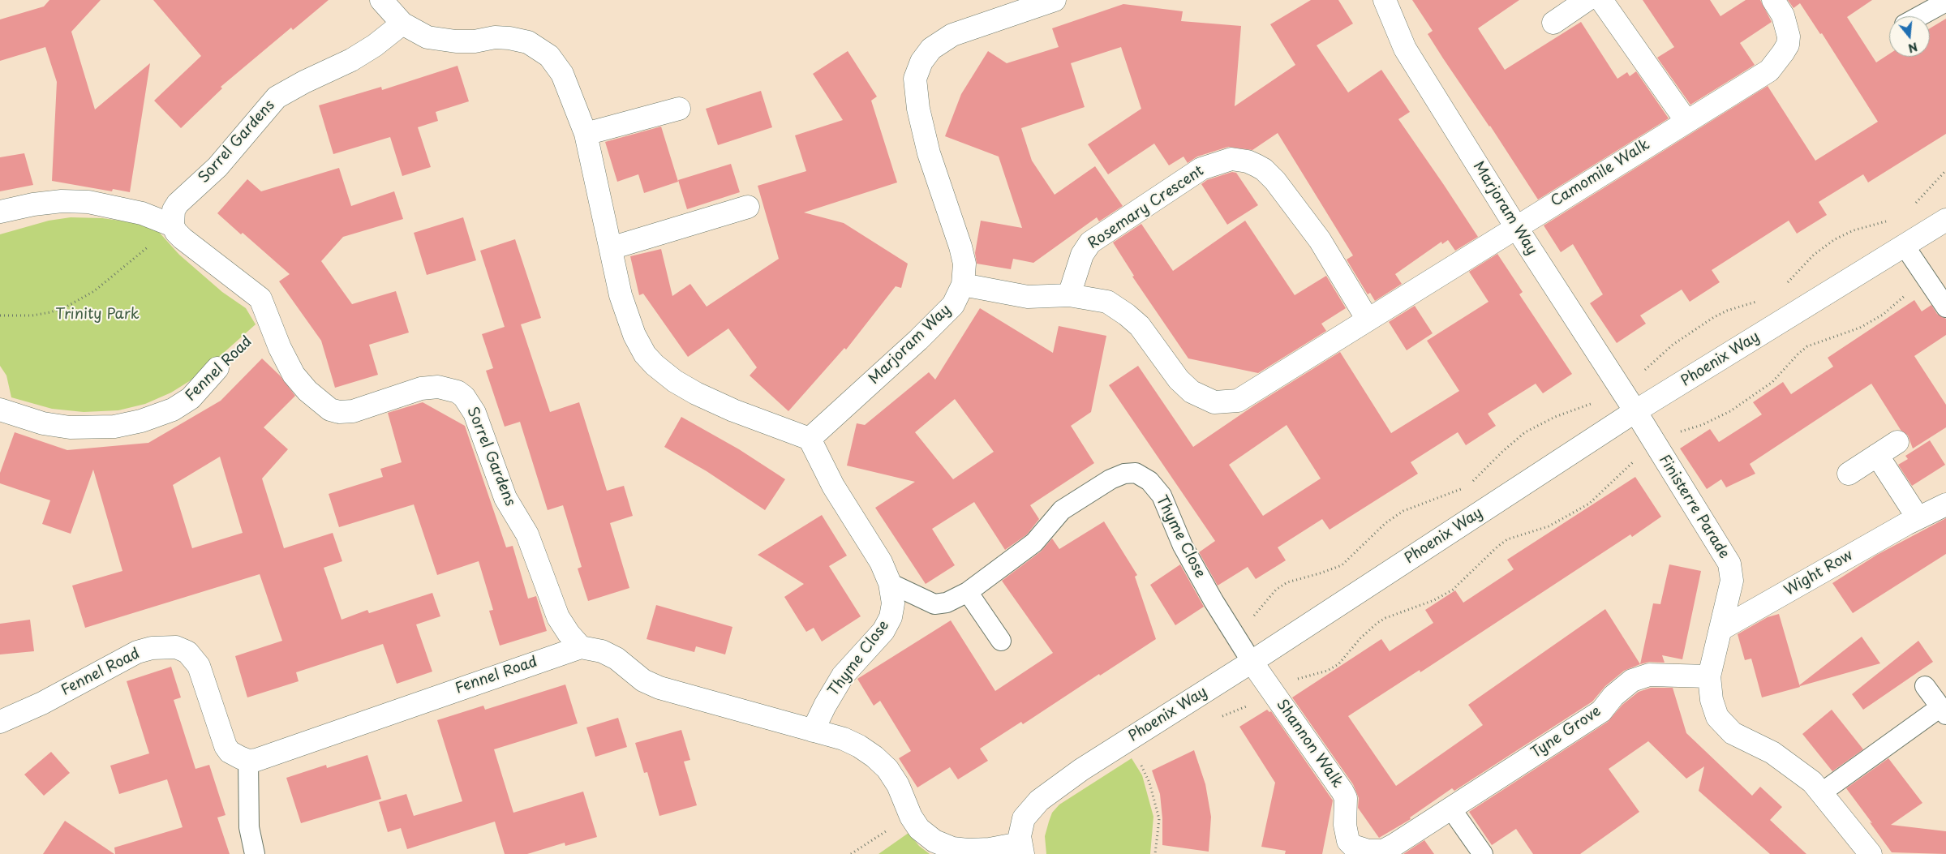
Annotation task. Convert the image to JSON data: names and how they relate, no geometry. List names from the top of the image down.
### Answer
{
  "streets": {
    "street": [
      "Sorrel Gardens",
      "Camomile Walk",
      "Rosemary Crescent",
      "Marjoram Way",
      "Phoenix Way",
      "Fennel Road",
      "Finisterre Parade",
      "Thyme Close",
      "Wight Row",
      "Tyne Grove",
      "Shannon Walk"
    ]
  },
  "crossings": [
    ["Sorrel Gardens", "Fennel Road"],
    ["Camomile Walk", "Marjoram Way"],
    ["Marjoram Way", "Phoenix Way"],
    ["Marjoram Way", "Finisterre Parade"],
    ["Marjoram Way", "Thyme Close"],
    ["Phoenix Way", "Finisterre Parade"],
    ["Phoenix Way", "Thyme Close"],
    ["Phoenix Way", "Shannon Walk"],
    ["Finisterre Parade", "Wight Row"],
    ["Finisterre Parade", "Tyne Grove"],
    ["Thyme Close", "Shannon Walk"],
    ["Tyne Grove", "Shannon Walk"]
  ],
  "parks": ["Trinity Park"],
  "north": "bottom"
}
